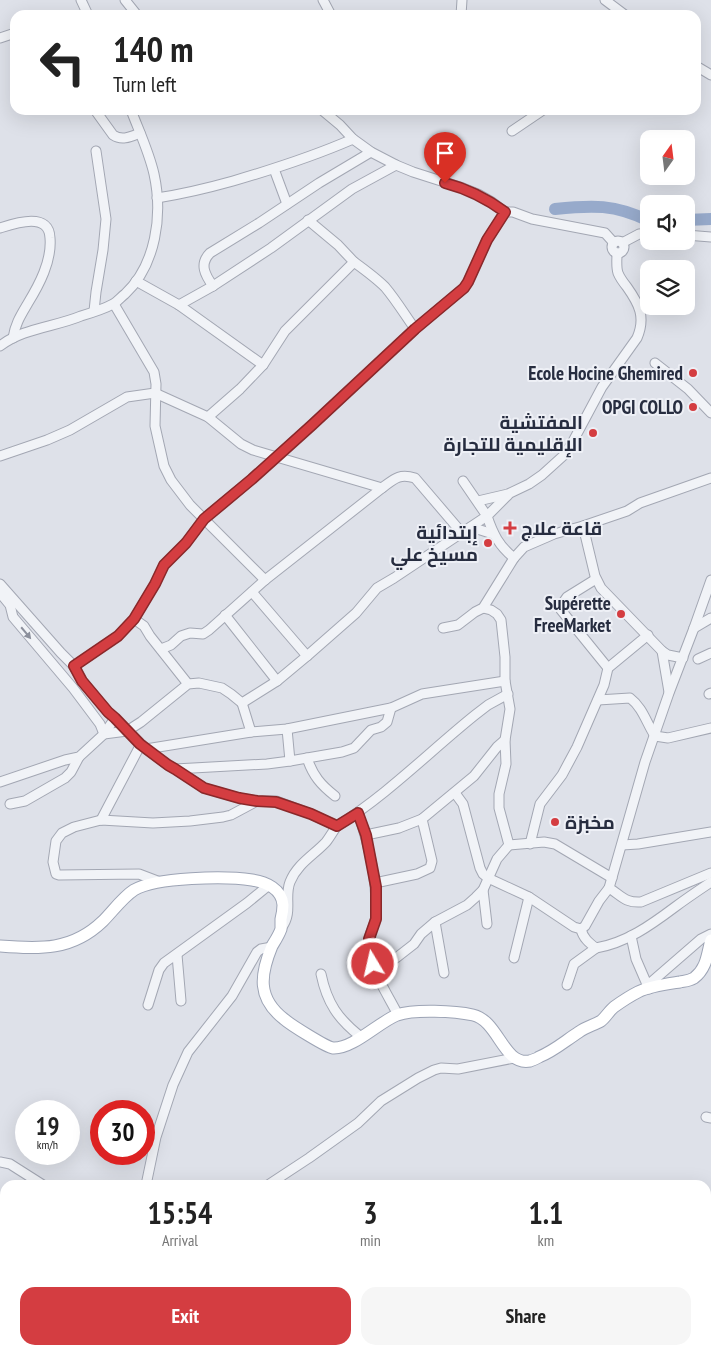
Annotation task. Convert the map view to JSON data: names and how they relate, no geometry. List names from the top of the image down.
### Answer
{
  "places": {
    "other": [
      "Ecole Hocine Ghemired",
      "OPGI COLLO",
      "المفتشية الإقليمية للتجارة",
      "إبتدائية مسيخ علي",
      "Supérette FreeMarket",
      "مخبزة"
    ],
    "health": ["قاعة علاج"]
  },
  "north": "top",
  "page": {
    "turn": ["140 m", "Turn left"],
    "speed": "19 km/h",
    "limit": "30",
    "eta": [
      "15:54",
      "Arrival",
      "3",
      "min",
      "1.1",
      "km"
    ],
    "buttons": ["Exit", "Share"]
  }
}
